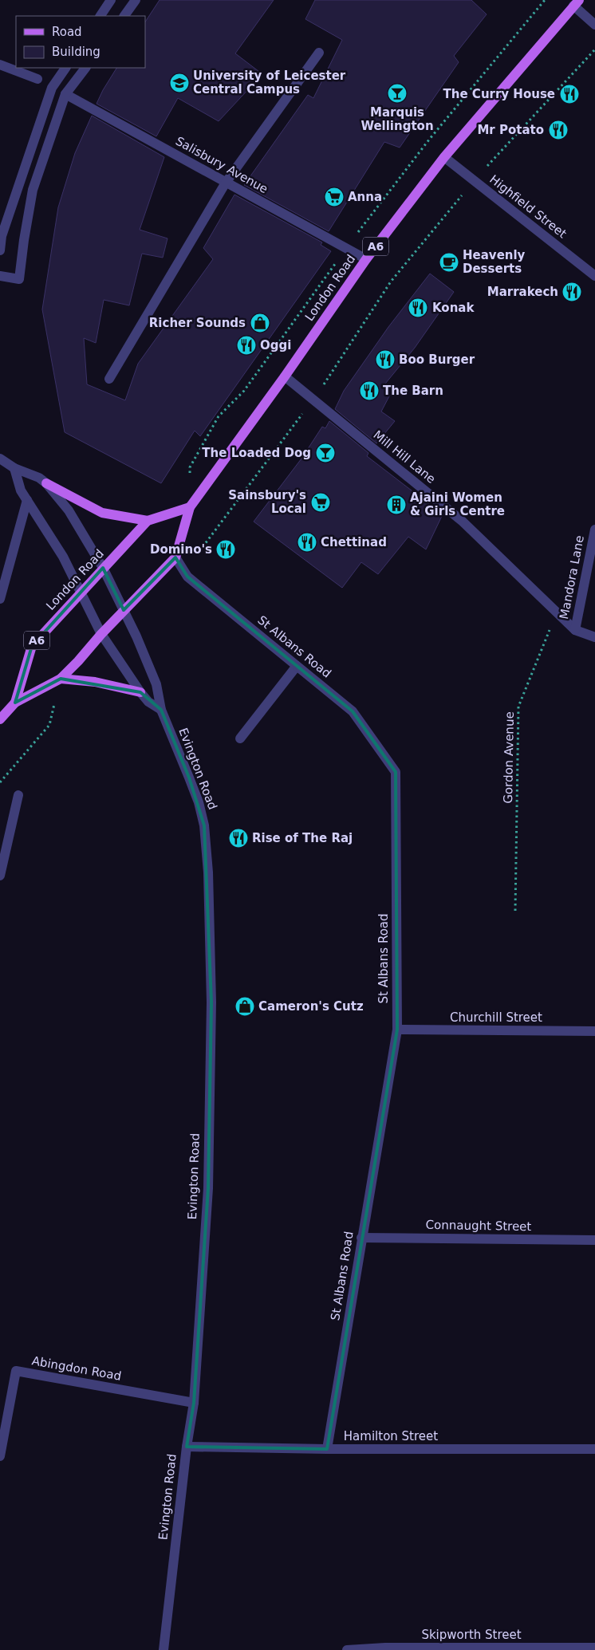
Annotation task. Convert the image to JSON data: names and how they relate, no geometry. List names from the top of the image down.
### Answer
{
  "streets": {
    "main road": ["A6", "London Road"],
    "street": [
      "Salisbury Avenue",
      "Highfield Street",
      "Mill Hill Lane",
      "Mandora Lane",
      "St Albans Road",
      "Evington Road",
      "Churchill Street",
      "Connaught Street",
      "Abingdon Road",
      "Hamilton Street",
      "Skipworth Street"
    ],
    "path": ["Gordon Avenue"]
  },
  "crossings": [
    ["Salisbury Avenue", "London Road"],
    ["Highfield Street", "London Road"],
    ["London Road", "Mill Hill Lane"],
    ["London Road", "St Albans Road"],
    ["London Road", "Evington Road"],
    ["Mill Hill Lane", "Mandora Lane"],
    ["Mill Hill Lane", "Gordon Avenue"],
    ["St Albans Road", "Churchill Street"],
    ["St Albans Road", "Connaught Street"],
    ["St Albans Road", "Hamilton Street"],
    ["Evington Road", "Abingdon Road"],
    ["Evington Road", "Hamilton Street"]
  ],
  "places": {
    "school or university": ["University of Leicester Central Campus"],
    "bar": ["Marquis Wellington", "The Loaded Dog"],
    "restaurant": [
      "The Curry House",
      "Mr Potato",
      "Marrakech",
      "Konak",
      "Oggi",
      "Boo Burger",
      "The Barn",
      "Chettinad",
      "Domino's",
      "Rise of The Raj"
    ],
    "supermarket": ["Anna", "Sainsbury's Local"],
    "cafe": ["Heavenly Desserts"],
    "shop": ["Richer Sounds", "Cameron's Cutz"],
    "building": ["Ajaini Women & Girls Centre"]
  },
  "legend": ["Road", "Building"]
}
